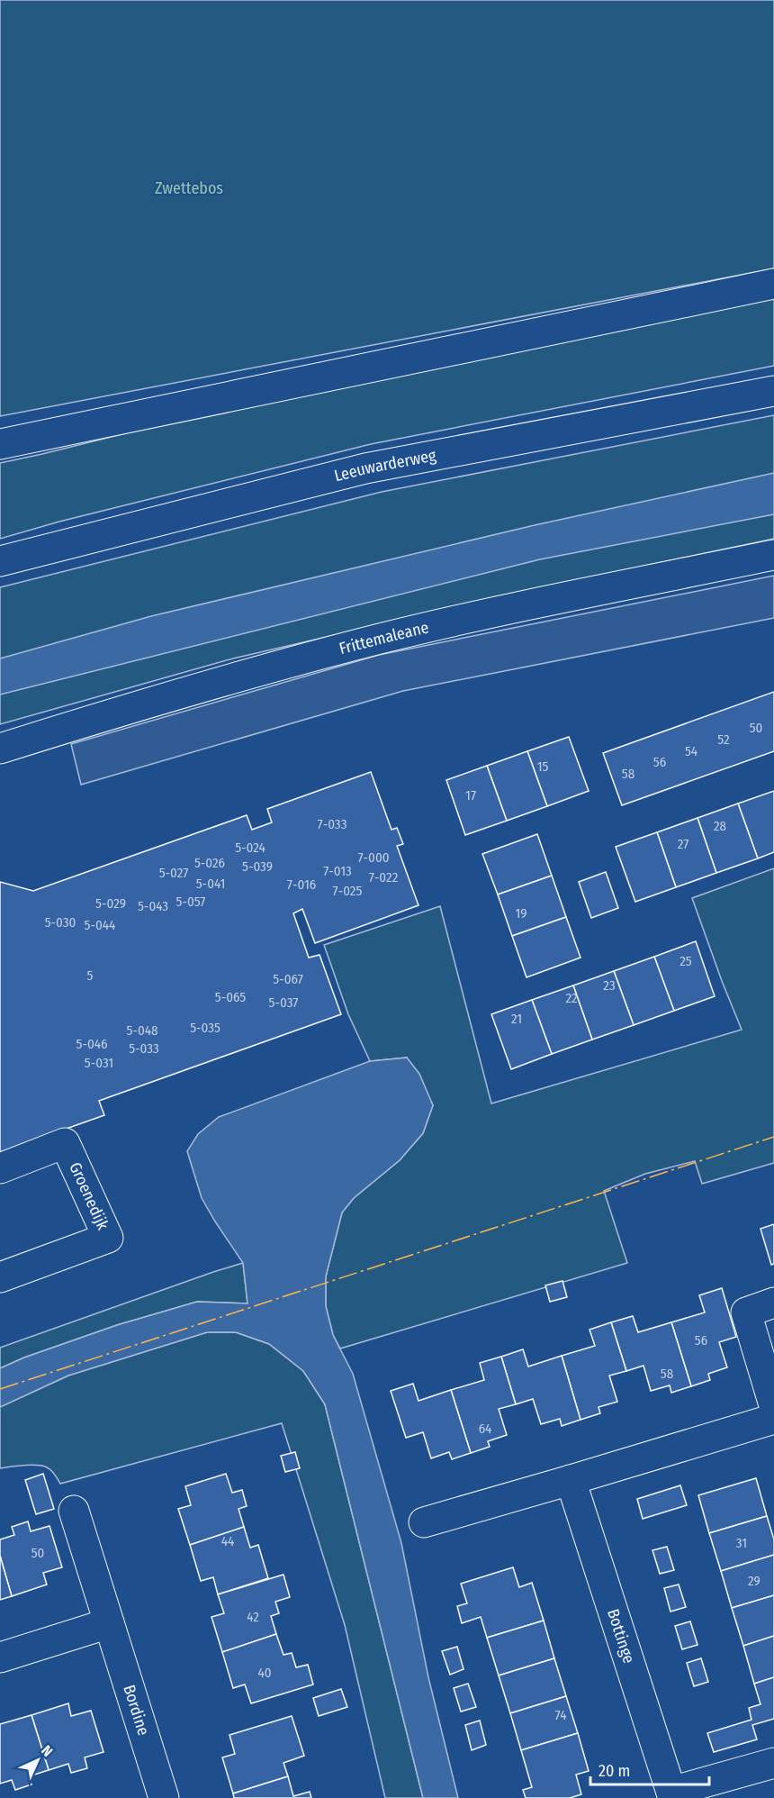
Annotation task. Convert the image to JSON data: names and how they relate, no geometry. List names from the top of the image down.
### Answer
{
  "streets": {
    "street": [
      "Leeuwarderweg",
      "Frittemaleane",
      "Groenedijk",
      "Bottinge",
      "Bordine"
    ]
  },
  "parks": ["Zwettebos"],
  "house_numbers": [
    "50",
    "52",
    "54",
    "56",
    "15",
    "58",
    "17",
    "7-033",
    "28",
    "27",
    "5-024",
    "7-000",
    "5-026",
    "5-039",
    "7-013",
    "5-027",
    "7-022",
    "5-041",
    "7-016",
    "7-025",
    "5-057",
    "5-029",
    "5-043",
    "19",
    "5-030",
    "5-044",
    "25",
    "5",
    "5-067",
    "23",
    "5-065",
    "22",
    "5-037",
    "21",
    "5-035",
    "5-048",
    "5-046",
    "5-033",
    "5-031",
    "56",
    "58",
    "64",
    "44",
    "31",
    "50",
    "29",
    "42",
    "40",
    "74"
  ],
  "scale_bar": "20 m",
  "north": "top right"
}
